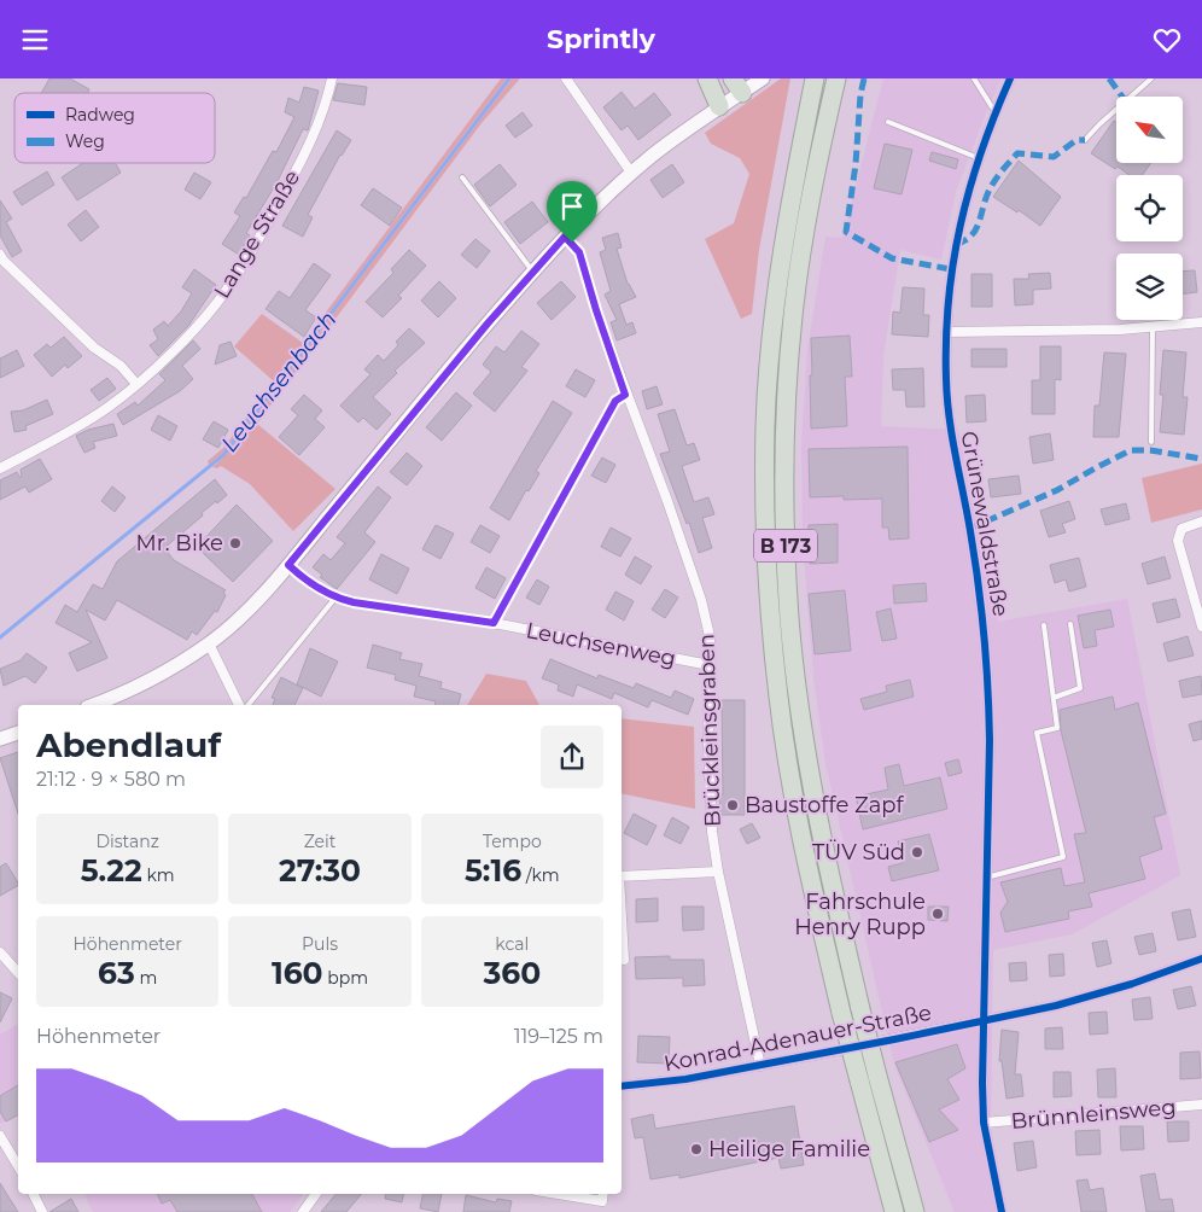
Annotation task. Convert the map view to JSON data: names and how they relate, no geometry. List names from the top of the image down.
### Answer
{
  "streets": {
    "highway": ["B 173"],
    "street": [
      "Lange Straße",
      "Grünewaldstraße",
      "Leuchsenweg",
      "Brückleinsgraben",
      "Konrad-Adenauer-Straße",
      "Brünnleinsweg"
    ]
  },
  "crossings": [
    ["Grünewaldstraße", "Konrad-Adenauer-Straße"],
    ["Grünewaldstraße", "Brünnleinsweg"],
    ["Leuchsenweg", "Brückleinsgraben"],
    ["Brückleinsgraben", "Konrad-Adenauer-Straße"]
  ],
  "water": ["Leuchsenbach"],
  "places": [
    "Mr. Bike",
    "Baustoffe Zapf",
    "TÜV Süd",
    "Fahrschule Henry Rupp",
    "Heilige Familie"
  ],
  "legend": ["Radweg", "Weg"],
  "north": "top left",
  "page": {
    "header": "Sprintly",
    "heading": ["Abendlauf", "21:12 · 9 × 580 m"],
    "stats": [
      ["Distanz", "5.22 km"],
      ["Zeit", "27:30"],
      ["Tempo", "5:16 /km"],
      ["Höhenmeter", "63 m"],
      ["Puls", "160 bpm"],
      ["kcal", "360"]
    ],
    "chart": ["Höhenmeter", "119–125 m"]
  }
}
